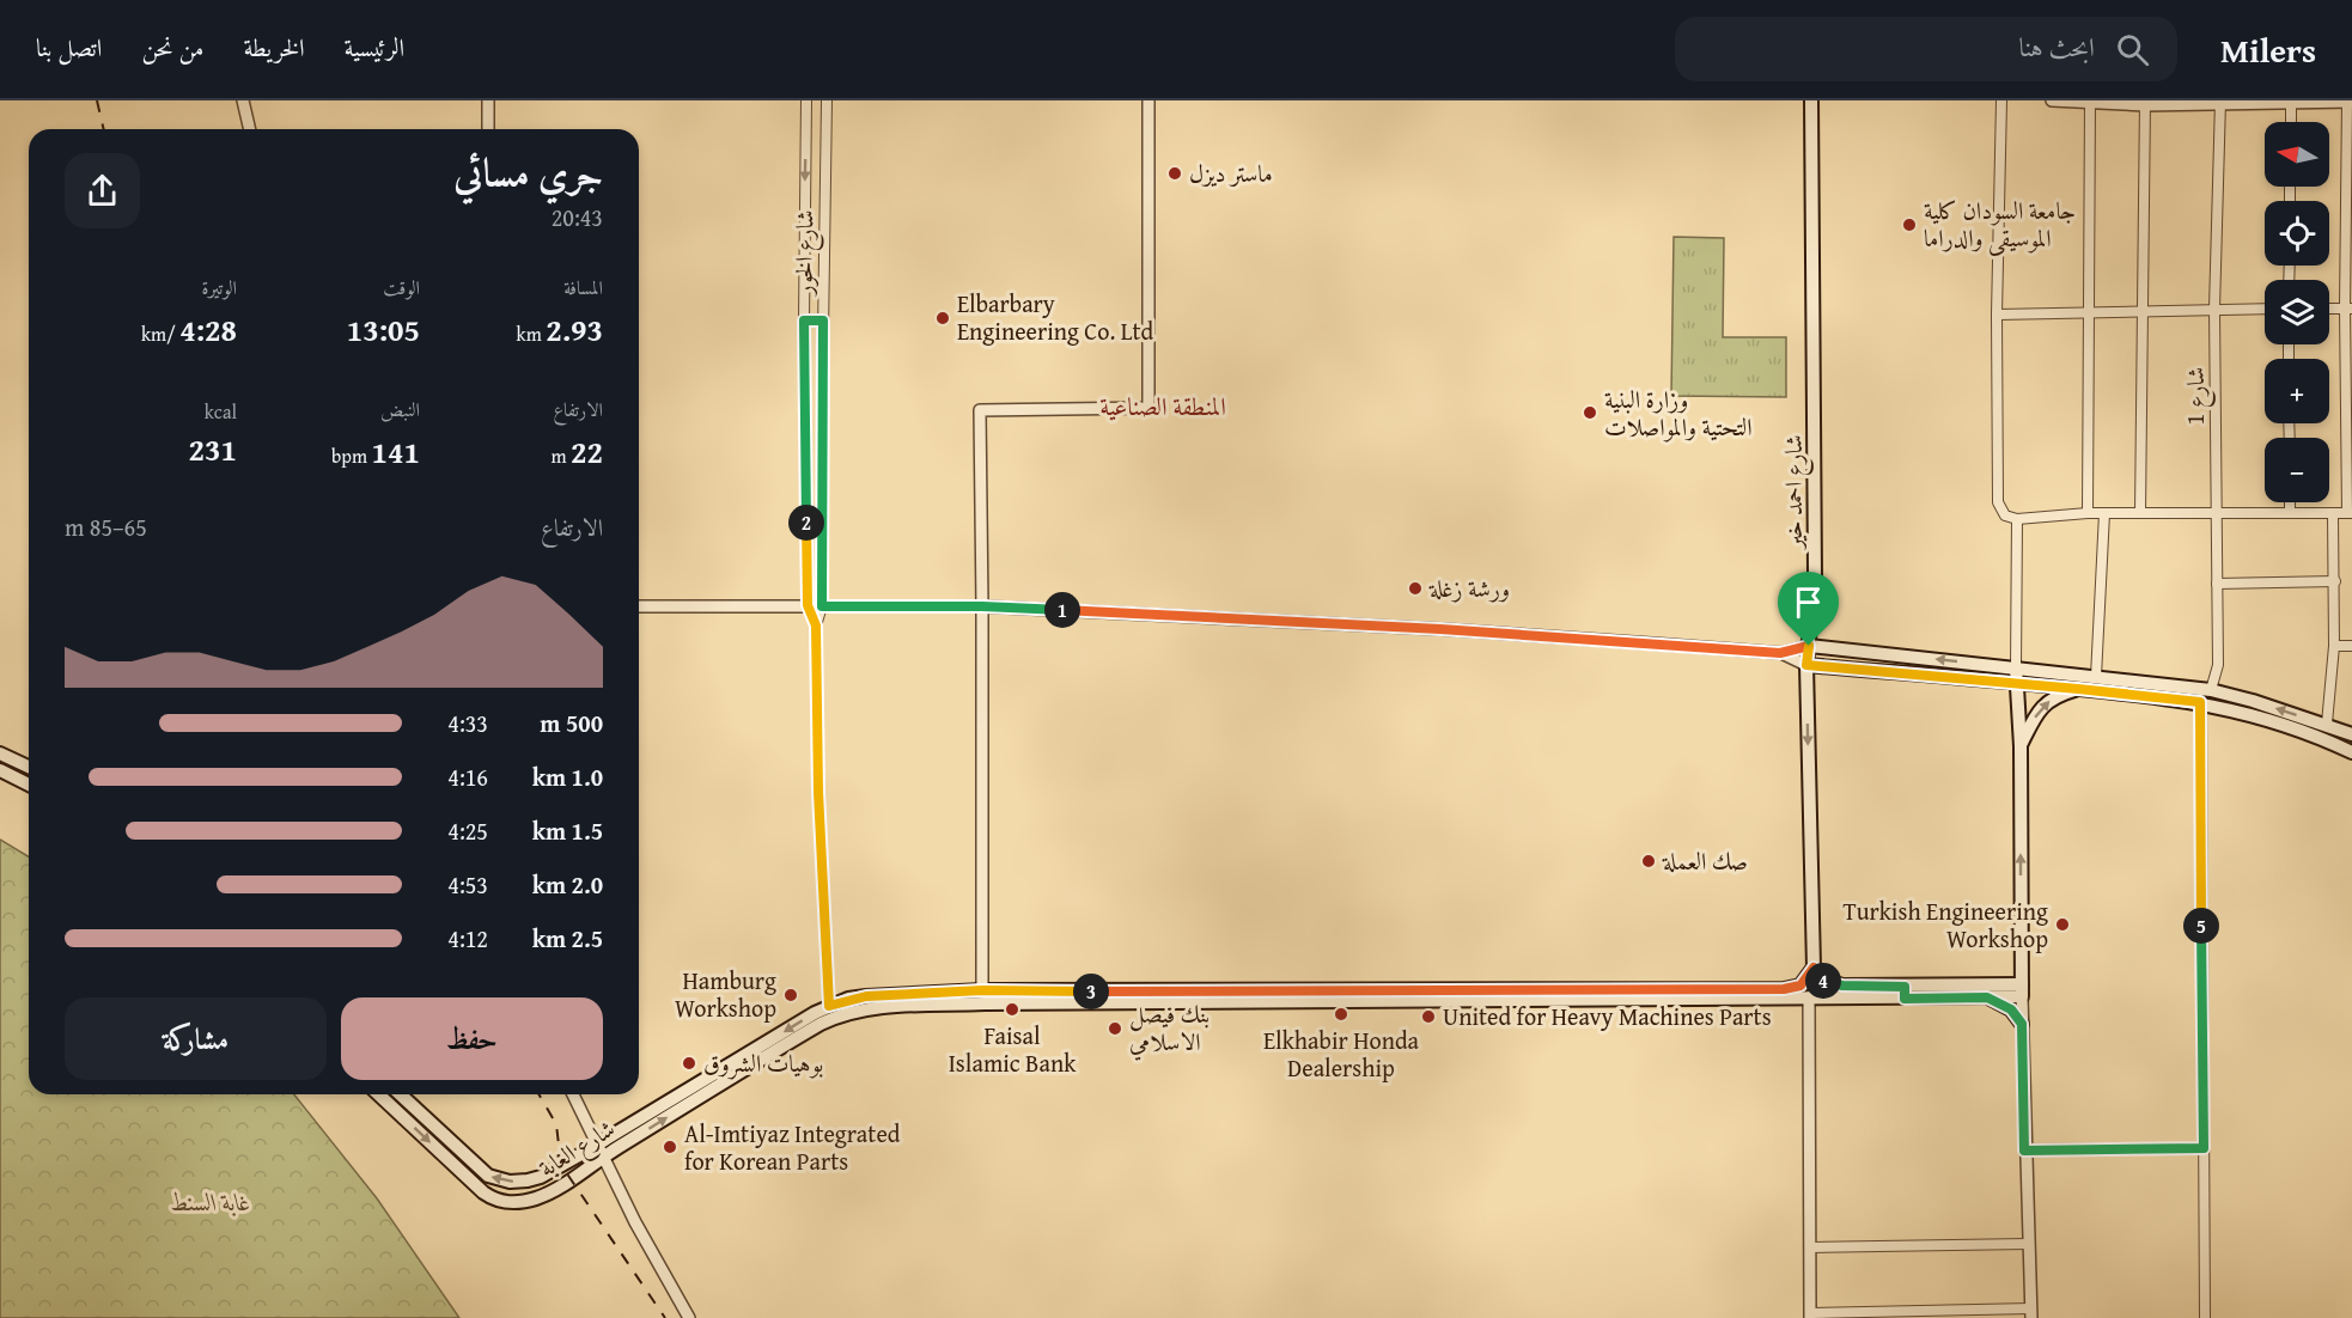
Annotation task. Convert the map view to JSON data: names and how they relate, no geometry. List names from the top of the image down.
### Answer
{
  "streets": {
    "main road": ["شارع احمد خير", "شارع الغابة"],
    "street": ["شارع الخور", "شارع 1"]
  },
  "crossings": [
    ["شارع الخور", "شارع الغابة"],
    ["شارع احمد خير", "شارع الغابة"]
  ],
  "districts": ["المنطقة الصناعية"],
  "parks": ["غابة السنط"],
  "places": [
    "ماستر ديزل",
    "جامعة السودان كلية الموسيقى والدراما",
    "Elbarbary Engineering Co. Ltd",
    "وزارة البنية التحتية والمواصلات",
    "ورشة زغلة",
    "صك العملة",
    "Turkish Engineering Workshop",
    "Hamburg Workshop",
    "Faisal Islamic Bank",
    "Elkhabir Honda Dealership",
    "United for Heavy Machines Parts",
    "بنك فيصل الاسلامي",
    "بوهيات الشروق",
    "Al-Imtiyaz Integrated for Korean Parts"
  ],
  "north": "left",
  "page": {
    "header": "Milers",
    "search": "ابحث هنا",
    "nav": [
      "الرئيسية",
      "الخريطة",
      "من نحن",
      "اتصل بنا"
    ],
    "map_buttons": ["+", "−"],
    "heading": ["جري مسائي", "20:43"],
    "stats": [
      ["المسافة", "2.93 km"],
      ["الوقت", "13:05"],
      ["الوتيرة", "4:28 /km"],
      ["الارتفاع", "22 m"],
      ["النبض", "141 bpm"],
      ["kcal", "231"]
    ],
    "chart": ["الارتفاع", "65–85 m"],
    "pins": [
      "2",
      "1",
      "5",
      "4",
      "3"
    ],
    "list": [
      {
        "name": "500 m",
        "note": "4:33"
      },
      {
        "name": "1.0 km",
        "note": "4:16"
      },
      {
        "name": "1.5 km",
        "note": "4:25"
      },
      {
        "name": "2.0 km",
        "note": "4:53"
      },
      {
        "name": "2.5 km",
        "note": "4:12"
      }
    ],
    "buttons": ["حفظ", "مشاركة"]
  }
}
